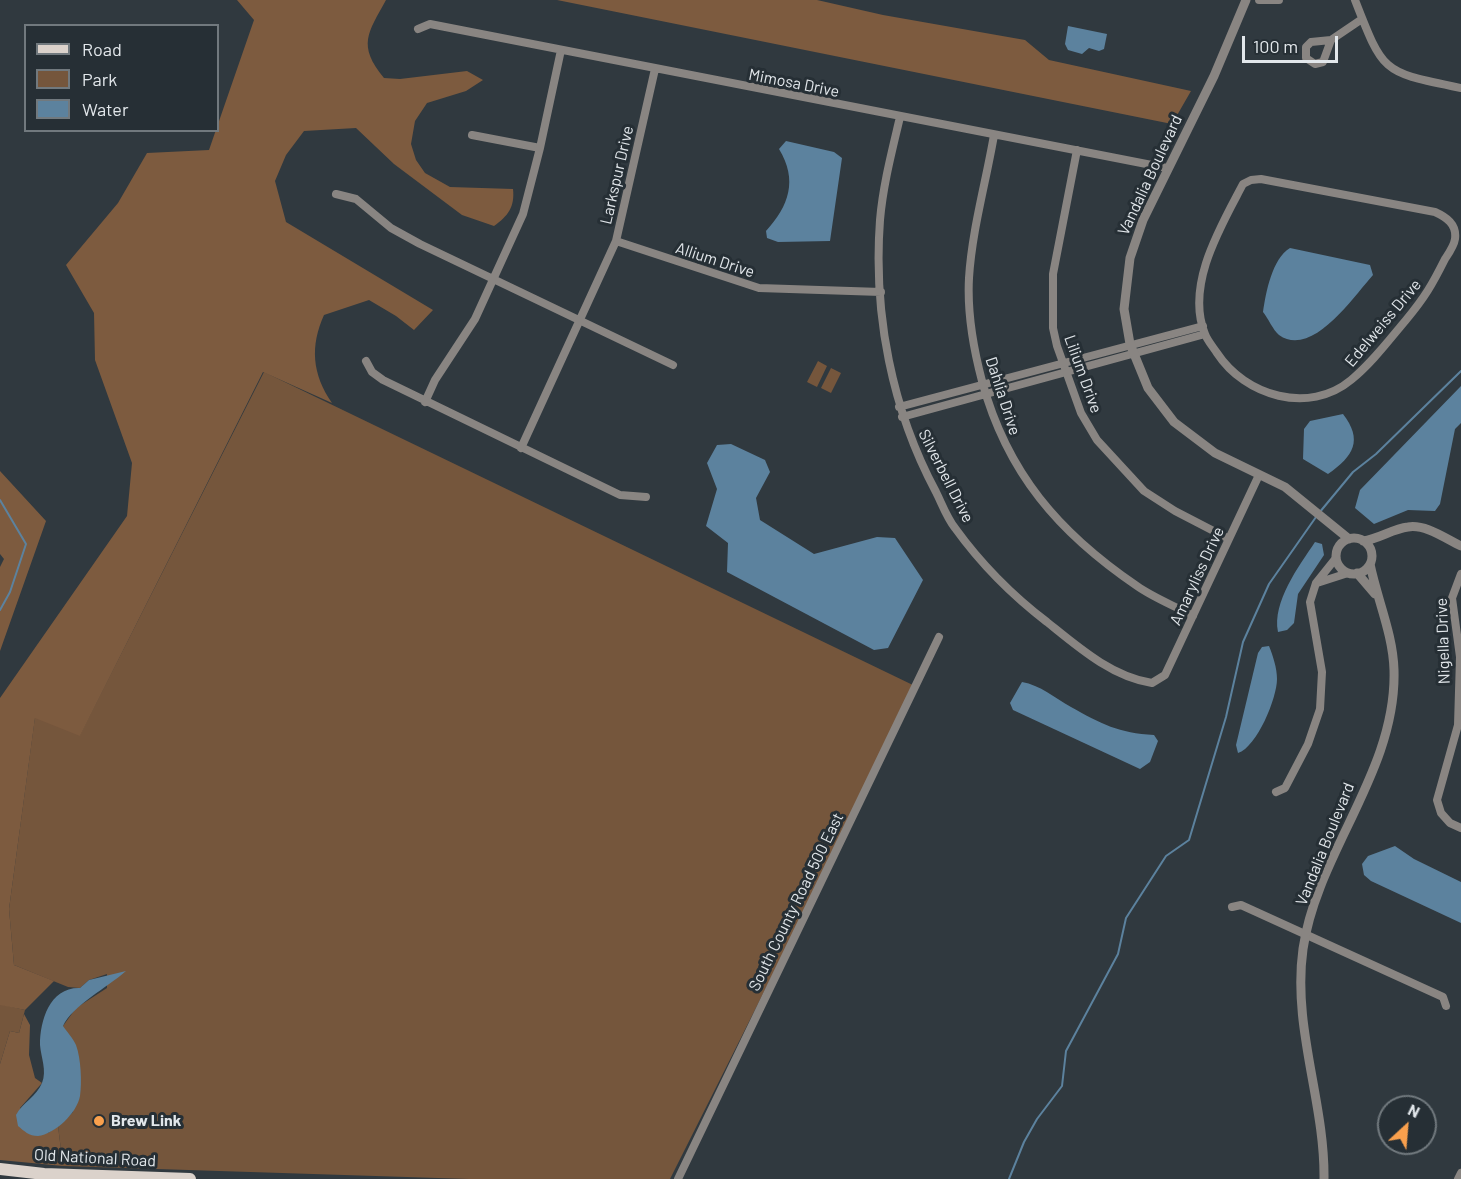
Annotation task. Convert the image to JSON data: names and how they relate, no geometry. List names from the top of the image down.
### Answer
{
  "streets": {
    "main road": ["Old National Road"],
    "street": [
      "Mimosa Drive",
      "Larkspur Drive",
      "Vandalia Boulevard",
      "Allium Drive",
      "Edelweiss Drive",
      "Lilium Drive",
      "Dahlia Drive",
      "Silverbell Drive",
      "Amaryliss Drive",
      "Nigella Drive",
      "South County Road 500 East"
    ]
  },
  "crossings": [
    ["Mimosa Drive", "Larkspur Drive"],
    ["Mimosa Drive", "Vandalia Boulevard"],
    ["Mimosa Drive", "Lilium Drive"],
    ["Mimosa Drive", "Dahlia Drive"],
    ["Mimosa Drive", "Silverbell Drive"],
    ["Larkspur Drive", "Allium Drive"],
    ["Vandalia Boulevard", "Amaryliss Drive"],
    ["Allium Drive", "Silverbell Drive"],
    ["Lilium Drive", "Amaryliss Drive"],
    ["Dahlia Drive", "Amaryliss Drive"],
    ["Silverbell Drive", "Amaryliss Drive"]
  ],
  "places": ["Brew Link"],
  "legend": ["Road", "Park", "Water"],
  "scale_bar": "100 m",
  "north": "top right"
}
